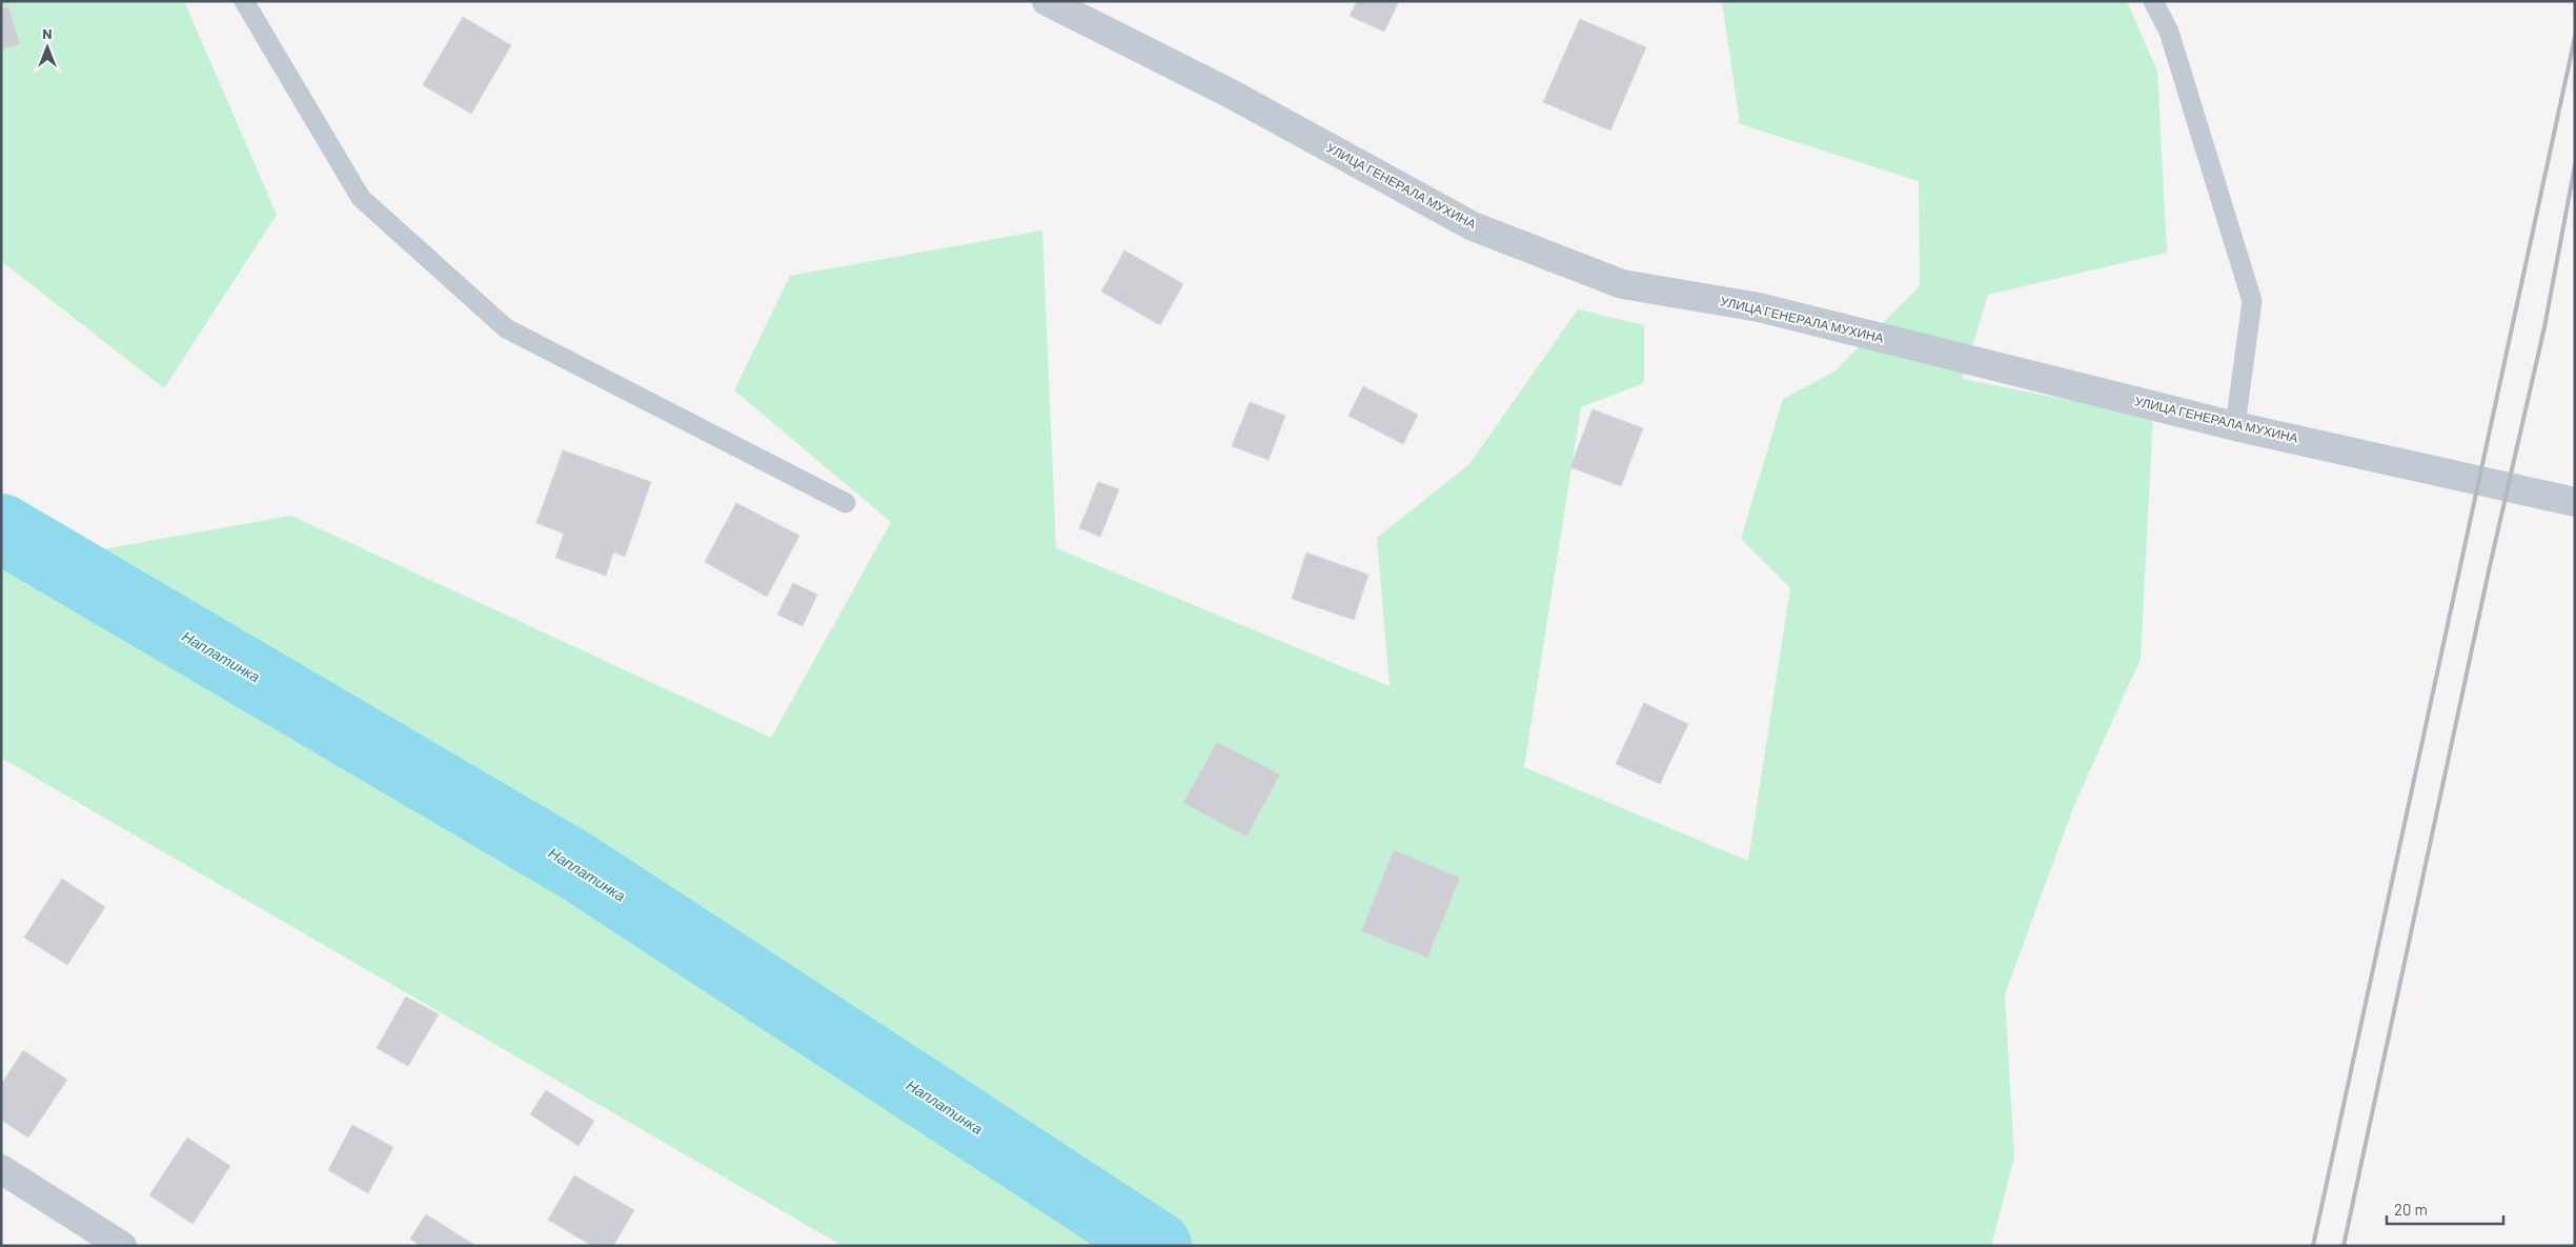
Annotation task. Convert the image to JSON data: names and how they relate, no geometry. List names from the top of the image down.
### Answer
{
  "streets": {
    "street": ["УЛИЦА ГЕНЕРАЛА МУХИНА"]
  },
  "water": ["Наплатинка"],
  "scale_bar": "20 m",
  "north": "top"
}
